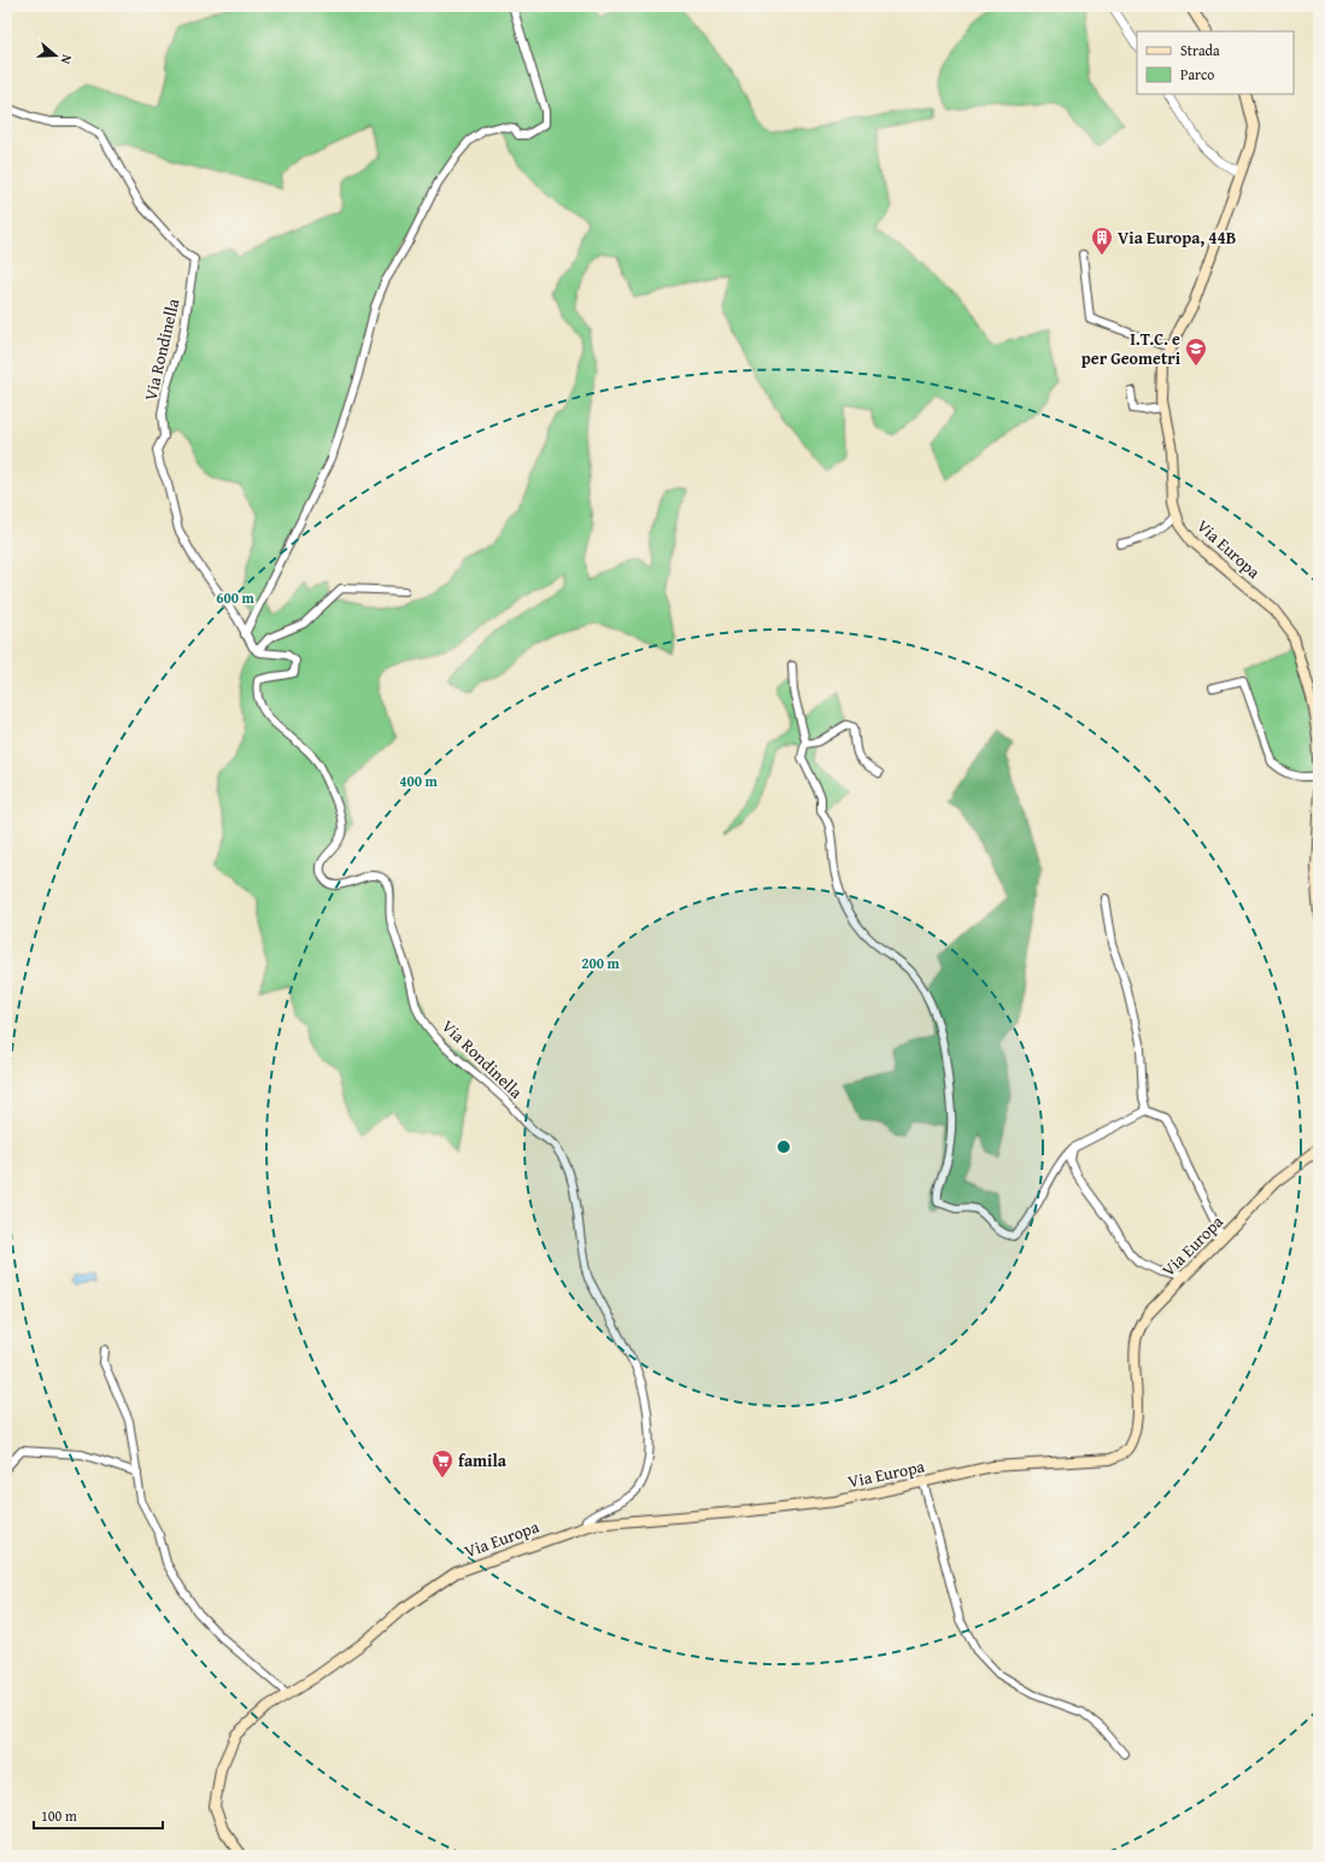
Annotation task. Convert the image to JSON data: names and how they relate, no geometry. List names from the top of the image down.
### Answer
{
  "streets": {
    "main road": ["Via Europa"],
    "street": ["Via Rondinella"]
  },
  "crossings": [
    ["Via Rondinella", "Via Europa"]
  ],
  "places": {
    "building": ["Via Europa, 44B"],
    "school or university": ["I.T.C. e per Geometri"],
    "supermarket": ["famila"]
  },
  "legend": ["Strada", "Parco"],
  "scale_bar": "100 m",
  "north": "right",
  "rings": ["600 m", "400 m", "200 m"]
}
